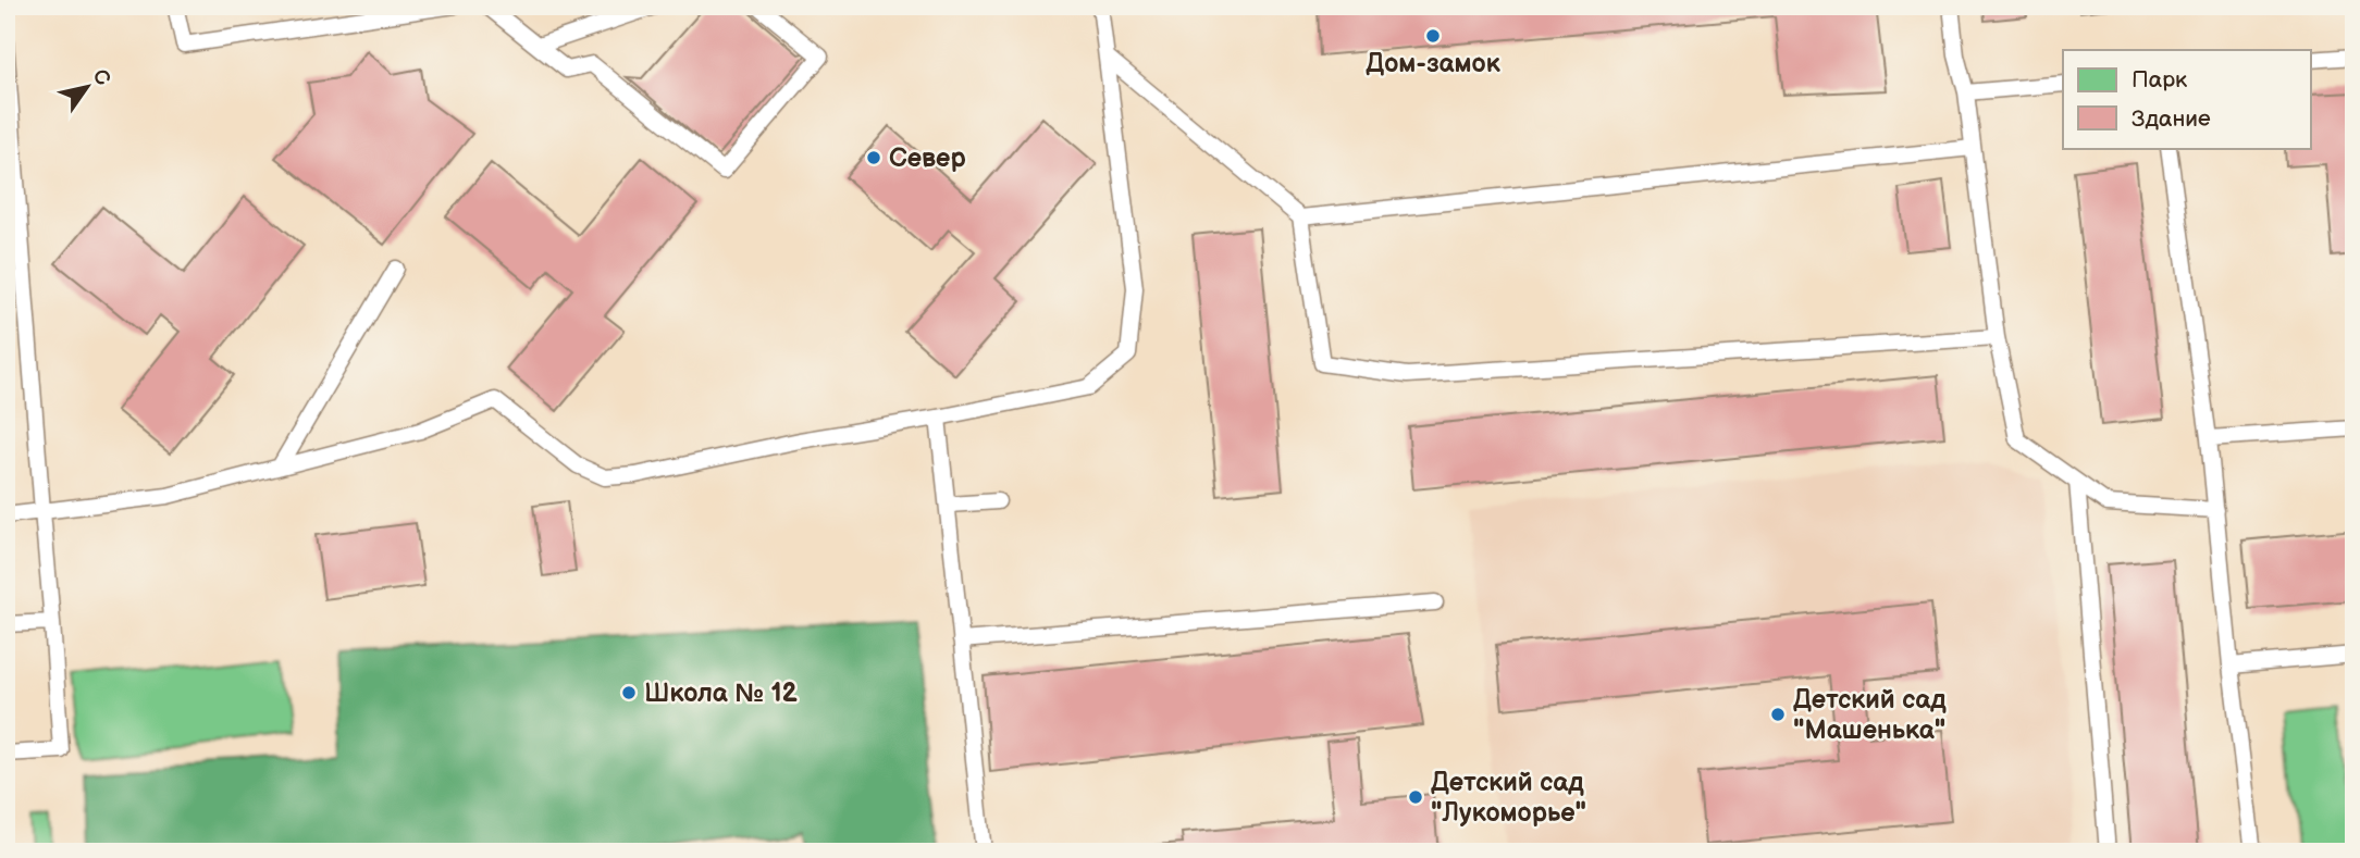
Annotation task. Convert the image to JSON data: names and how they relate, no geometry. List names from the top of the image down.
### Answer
{
  "places": [
    "Дом-замок",
    "Север",
    "Школа № 12",
    "Детский сад \"Машенька\"",
    "Детский сад \"Лукоморье\""
  ],
  "legend": ["Парк", "Здание"],
  "north": "top right"
}
